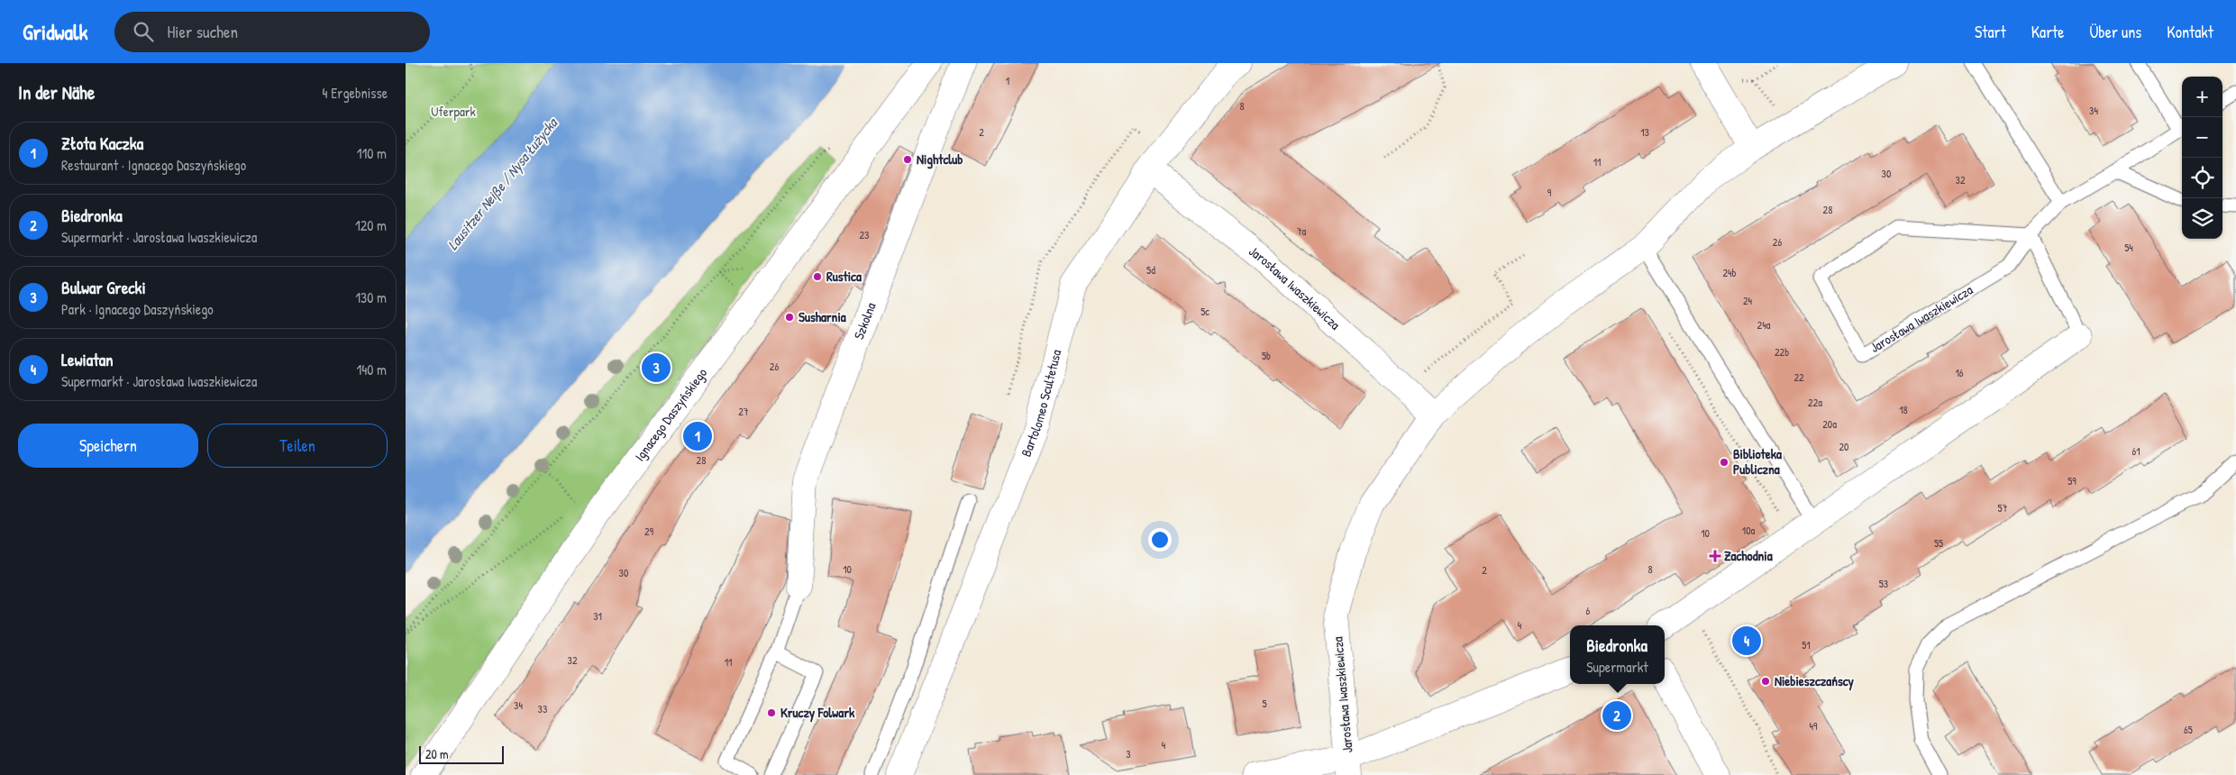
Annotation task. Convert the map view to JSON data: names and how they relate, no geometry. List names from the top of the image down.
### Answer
{
  "streets": {
    "street": [
      "Jarosława Iwaszkiewicza",
      "Szkolna",
      "Bartolomeo Scultetusa",
      "Ignacego Daszyńskiego"
    ]
  },
  "crossings": [
    ["Jarosława Iwaszkiewicza", "Bartolomeo Scultetusa"]
  ],
  "water": ["Lausitzer Neiße / Nysa Łużycka"],
  "parks": ["Uferpark"],
  "places": {
    "other": [
      "Nightclub",
      "Rustica",
      "Susharnia",
      "Biblioteka Publiczna",
      "Niebieszczańscy",
      "Kruczy Folwark"
    ],
    "health": ["Zachodnia"]
  },
  "house_numbers": [
    "1",
    "8",
    "34",
    "2",
    "13",
    "11",
    "30",
    "32",
    "9",
    "28",
    "7a",
    "23",
    "26",
    "54",
    "5d",
    "24b",
    "24",
    "5c",
    "24a",
    "22b",
    "5b",
    "26",
    "16",
    "22",
    "22a",
    "18",
    "27",
    "20a",
    "20",
    "61",
    "28",
    "59",
    "57",
    "10a",
    "29",
    "10",
    "55",
    "10",
    "8",
    "2",
    "30",
    "53",
    "6",
    "31",
    "4",
    "51",
    "32",
    "11",
    "5",
    "34",
    "33",
    "49",
    "65",
    "4",
    "3"
  ],
  "scale_bar": "20 m",
  "page": {
    "header": "Gridwalk",
    "search": "Hier suchen",
    "nav": [
      "Start",
      "Karte",
      "Über uns",
      "Kontakt"
    ],
    "heading": ["In der Nähe", "4 Ergebnisse"],
    "map_buttons": ["+", "−"],
    "list": [
      {
        "mark": "1",
        "name": "Złota Kaczka",
        "note": "Restaurant · Ignacego Daszyńskiego",
        "value": "110 m"
      },
      {
        "mark": "2",
        "name": "Biedronka",
        "note": "Supermarkt · Jarosława Iwaszkiewicza",
        "value": "120 m"
      },
      {
        "mark": "3",
        "name": "Bulwar Grecki",
        "note": "Park · Ignacego Daszyńskiego",
        "value": "130 m"
      },
      {
        "mark": "4",
        "name": "Lewiatan",
        "note": "Supermarkt · Jarosława Iwaszkiewicza",
        "value": "140 m"
      }
    ],
    "pins": [
      "3",
      "1",
      "4",
      "2"
    ],
    "buttons": ["Speichern", "Teilen"],
    "popup": ["Biedronka", "Supermarkt"],
    "scale": "20 m"
  }
}
